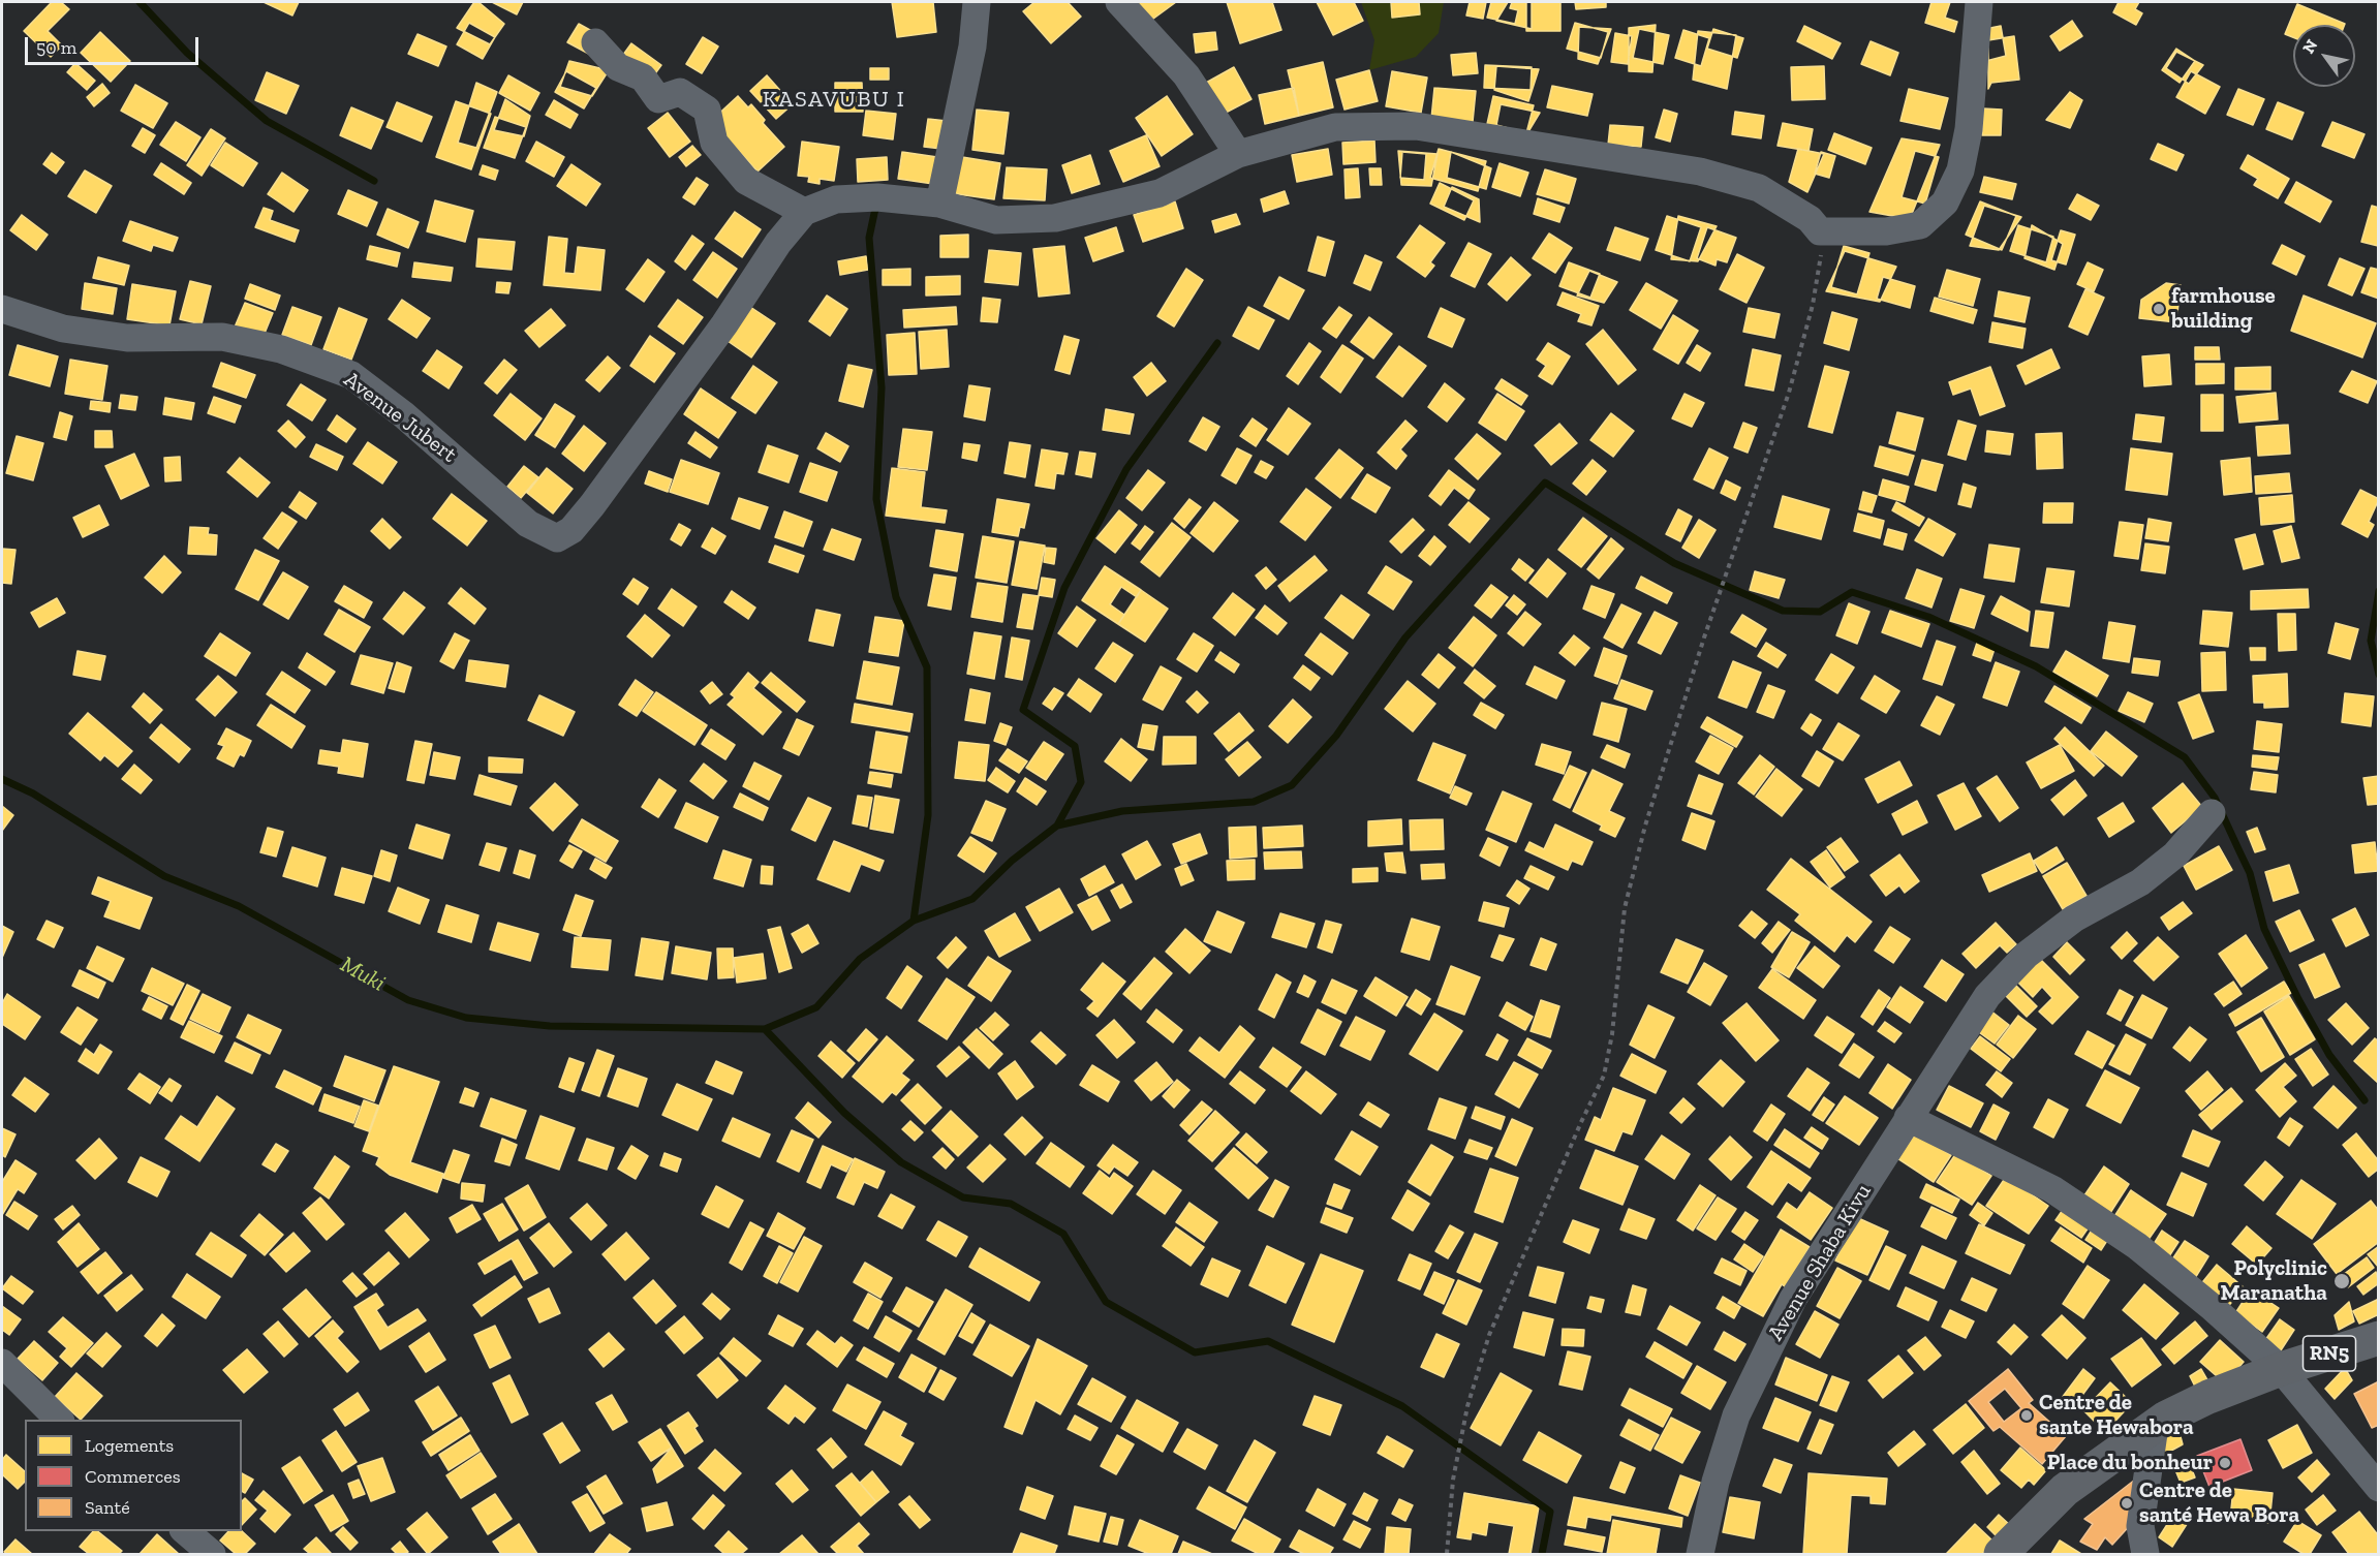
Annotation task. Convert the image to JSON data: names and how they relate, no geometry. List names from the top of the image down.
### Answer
{
  "streets": {
    "highway": ["RN5"],
    "street": ["Avenue Jubert", "Avenue Shaba Kivu"]
  },
  "districts": ["KASAVUBU I"],
  "water": ["Muki"],
  "places": [
    "farmhouse building",
    "Polyclinic Maranatha",
    "Centre de sante Hewabora",
    "Place du bonheur",
    "Centre de santé Hewa Bora"
  ],
  "legend": ["Logements", "Commerces", "Santé"],
  "scale_bar": "50 m",
  "north": "top left"
}
